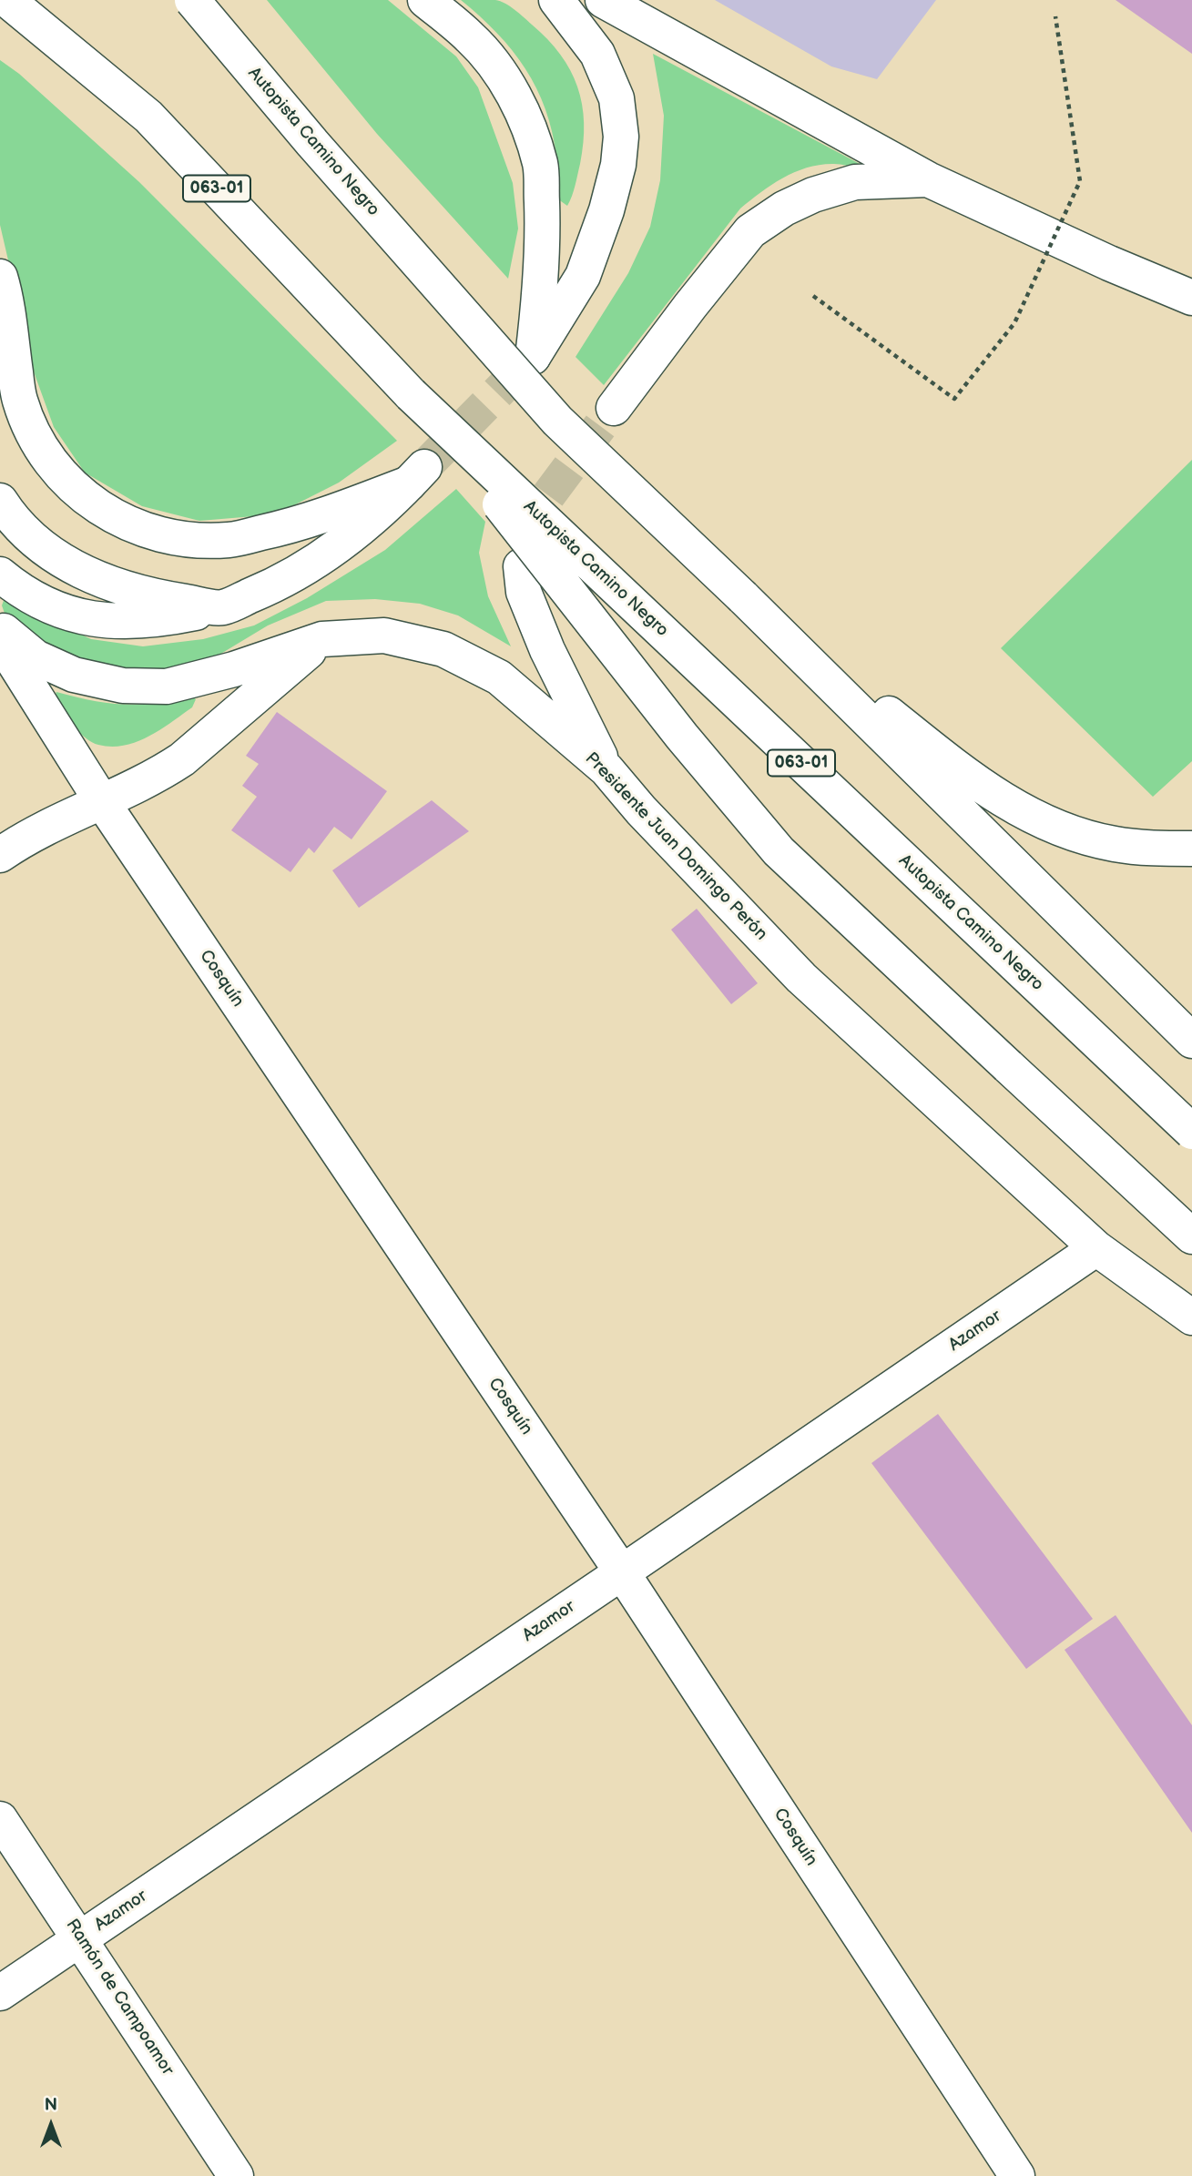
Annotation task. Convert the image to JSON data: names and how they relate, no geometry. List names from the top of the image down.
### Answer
{
  "streets": {
    "main road": [
      "Autopista Camino Negro",
      "063-01",
      "Presidente Juan Domingo Perón",
      "Cosquín",
      "Azamor",
      "Ramón de Campoamor"
    ]
  },
  "crossings": [
    ["Presidente Juan Domingo Perón", "Azamor"],
    ["Cosquín", "Azamor"],
    ["Azamor", "Ramón de Campoamor"]
  ],
  "north": "top"
}
